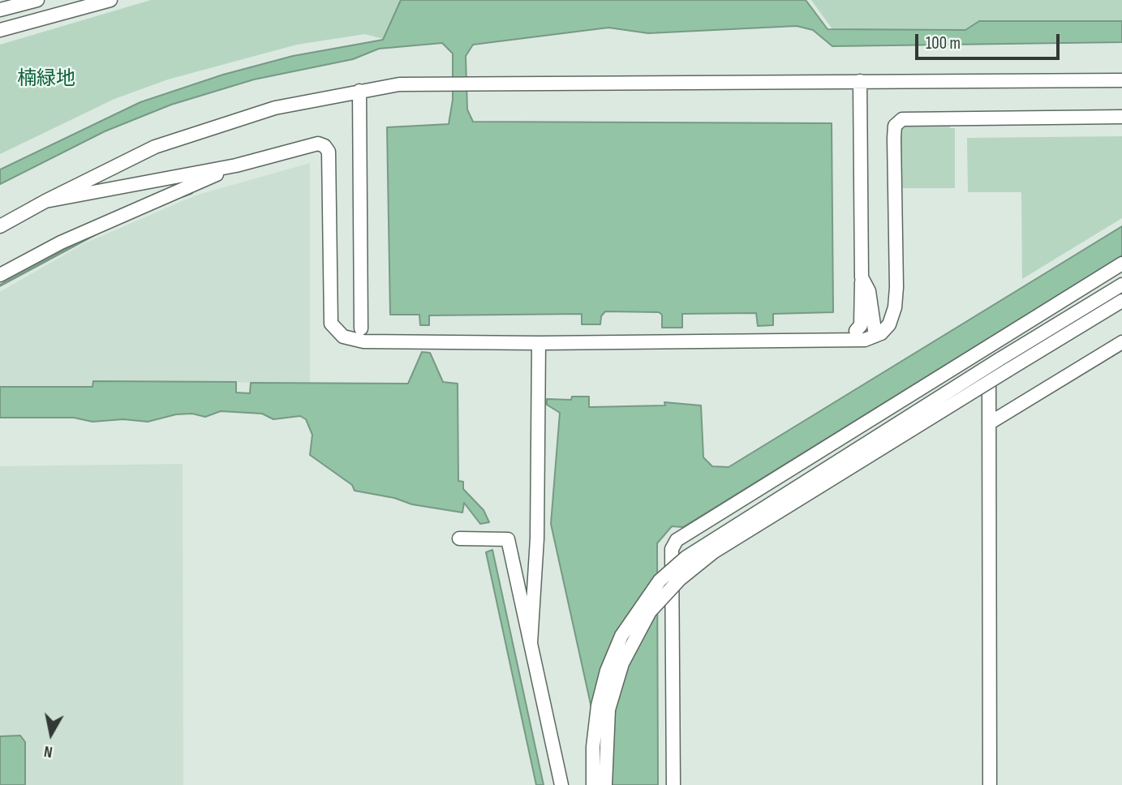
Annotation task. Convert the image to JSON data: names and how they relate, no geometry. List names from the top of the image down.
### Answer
{
  "parks": ["楠緑地"],
  "scale_bar": "100 m",
  "north": "bottom"
}
